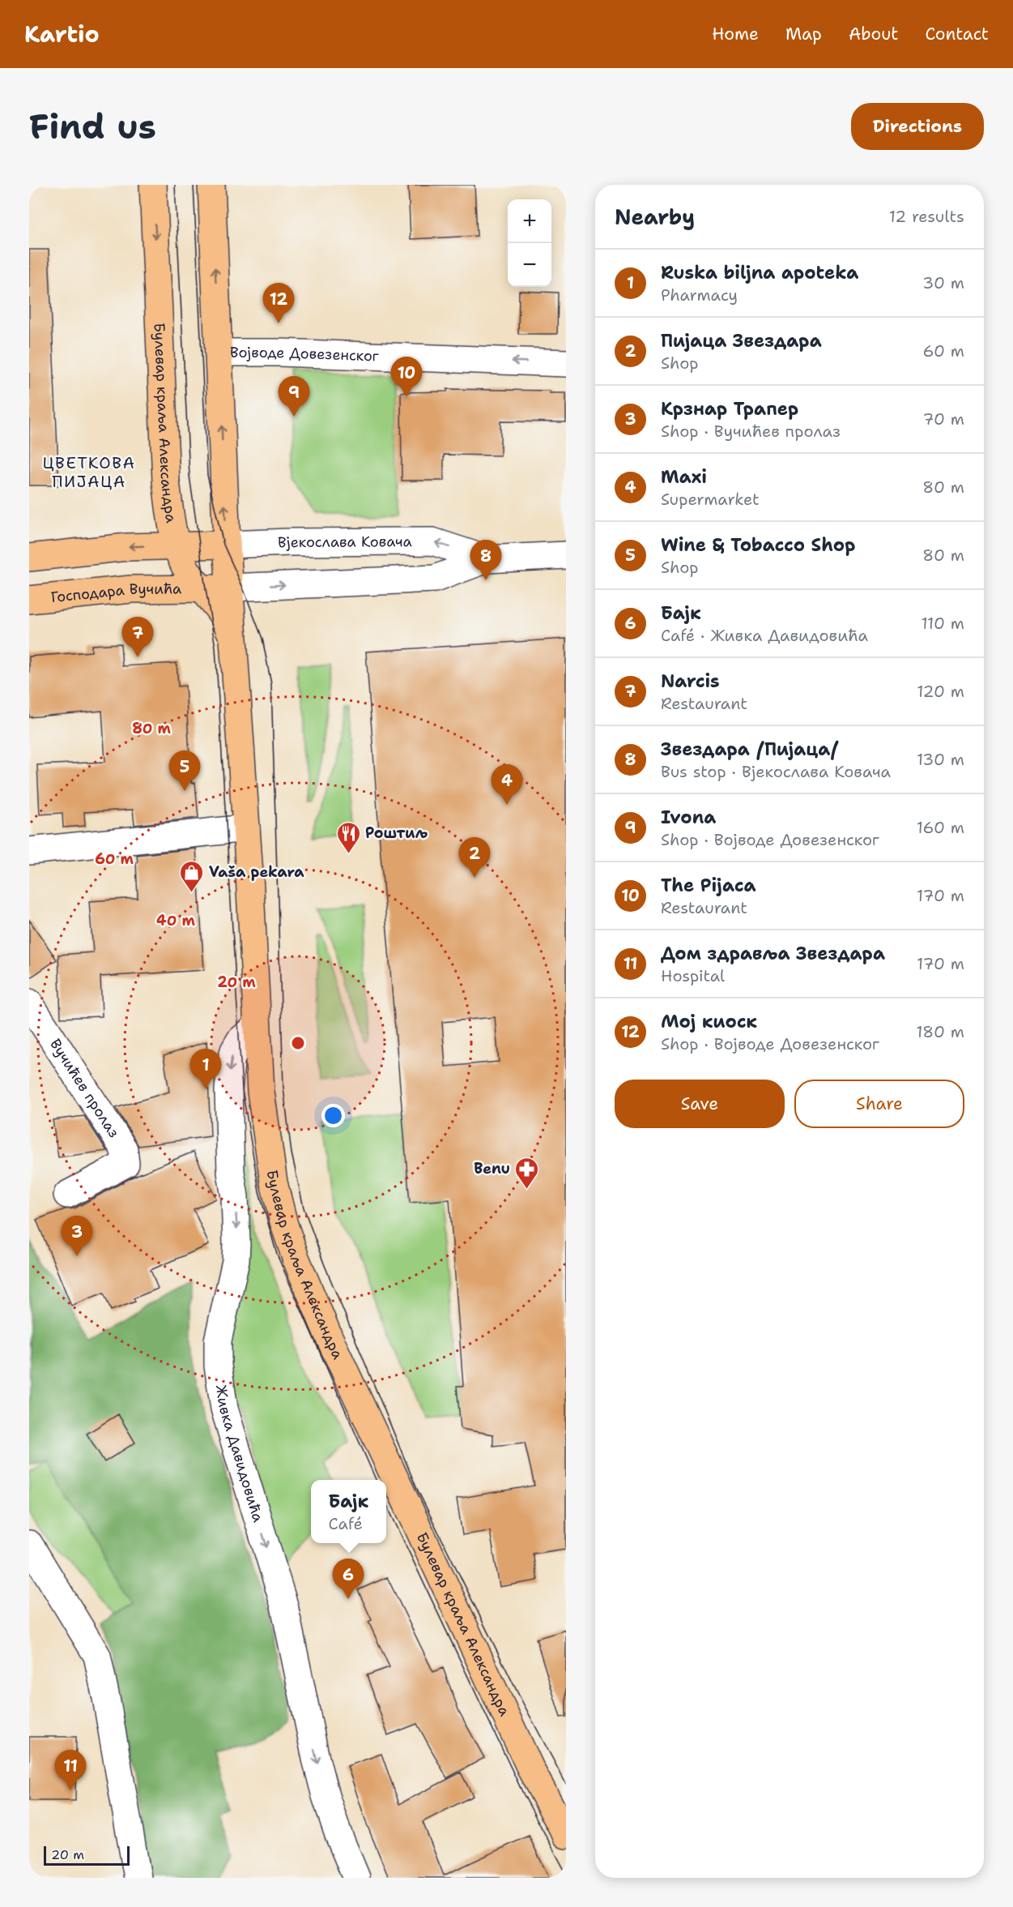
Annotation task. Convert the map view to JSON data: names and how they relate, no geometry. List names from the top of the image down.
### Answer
{
  "streets": {
    "main road": ["Булевар краља Александра", "Вјекослава Ковача", "Господара Вучића"],
    "street": ["Војводе Довезенског", "Вучићев пролаз", "Живка Давидовића"]
  },
  "crossings": [
    ["Војводе Довезенског", "Булевар краља Александра"],
    ["Булевар краља Александра", "Вјекослава Ковача"],
    ["Булевар краља Александра", "Господара Вучића"],
    ["Булевар краља Александра", "Живка Давидовића"],
    ["Вјекослава Ковача", "Господара Вучића"]
  ],
  "one_way": ["Војводе Довезенског"],
  "districts": ["ЦВЕТКОВА ПИЈАЦА"],
  "places": {
    "restaurant": ["Роштиљ"],
    "shop": ["Vaša pekara"],
    "pharmacy": ["Benu"]
  },
  "scale_bar": "20 m",
  "page": {
    "header": "Kartio",
    "nav": [
      "Home",
      "Map",
      "About",
      "Contact"
    ],
    "buttons": [
      "Directions",
      ["Save", "Share"]
    ],
    "title": "Find us",
    "heading": ["Nearby", "12 results"],
    "map_buttons": ["+", "−"],
    "list": [
      {
        "mark": "1",
        "name": "Ruska biljna apoteka",
        "note": "Pharmacy",
        "value": "30 m"
      },
      {
        "mark": "2",
        "name": "Пијаца Звездара",
        "note": "Shop",
        "value": "60 m"
      },
      {
        "mark": "3",
        "name": "Крзнар Трапер",
        "note": "Shop · Вучићев пролаз",
        "value": "70 m"
      },
      {
        "mark": "4",
        "name": "Maxi",
        "note": "Supermarket",
        "value": "80 m"
      },
      {
        "mark": "5",
        "name": "Wine & Tobacco Shop",
        "note": "Shop",
        "value": "80 m"
      },
      {
        "mark": "6",
        "name": "Бајк",
        "note": "Café · Живка Давидовића",
        "value": "110 m"
      },
      {
        "mark": "7",
        "name": "Narcis",
        "note": "Restaurant",
        "value": "120 m"
      },
      {
        "mark": "8",
        "name": "Звездара /Пијаца/",
        "note": "Bus stop · Вјекослава Ковача",
        "value": "130 m"
      },
      {
        "mark": "9",
        "name": "Ivona",
        "note": "Shop · Војводе Довезенског",
        "value": "160 m"
      },
      {
        "mark": "10",
        "name": "The Pijaca",
        "note": "Restaurant",
        "value": "170 m"
      },
      {
        "mark": "11",
        "name": "Дом здравља Звездара",
        "note": "Hospital",
        "value": "170 m"
      },
      {
        "mark": "12",
        "name": "Мој киоск",
        "note": "Shop · Војводе Довезенског",
        "value": "180 m"
      }
    ],
    "pins": [
      "12",
      "10",
      "9",
      "8",
      "7",
      "5",
      "4",
      "2",
      "1",
      "3",
      "6",
      "11"
    ],
    "popup": ["Бајк", "Café"],
    "scale": "20 m"
  },
  "rings": [
    "80 m",
    "60 m",
    "40 m",
    "20 m"
  ]
}
